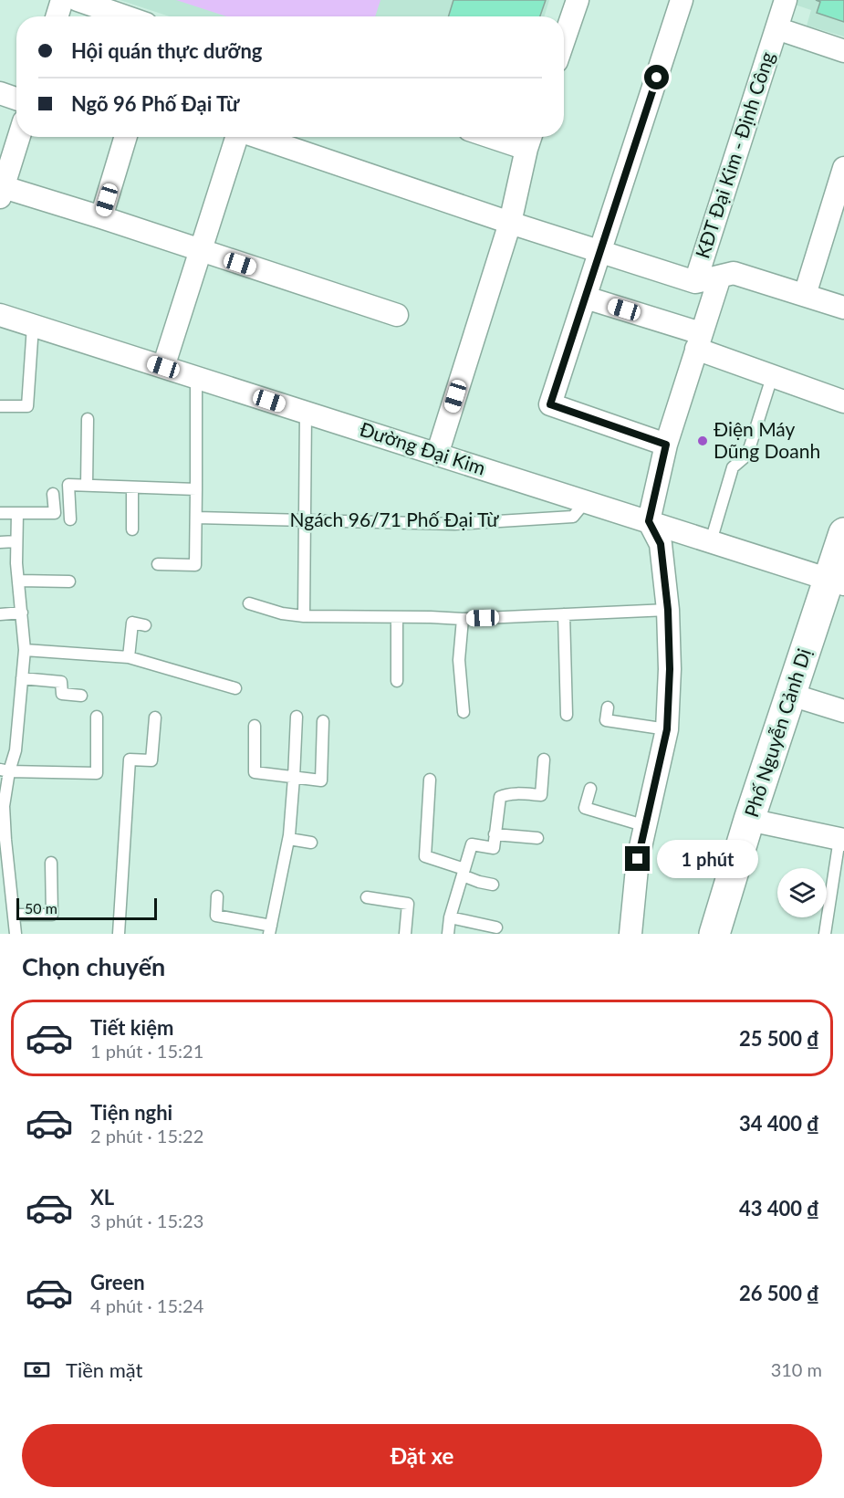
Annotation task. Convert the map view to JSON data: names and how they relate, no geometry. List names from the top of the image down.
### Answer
{
  "streets": {
    "main road": ["Phố Nguyễn Cảnh Dị"],
    "street": ["KĐT Đại Kim - Định Công", "Đường Đại Kim"],
    "lane": ["Ngách 96/71 Phố Đại Từ"]
  },
  "crossings": [
    ["KĐT Đại Kim - Định Công", "Đường Đại Kim"],
    ["Đường Đại Kim", "Ngách 96/71 Phố Đại Từ"],
    ["Đường Đại Kim", "Phố Nguyễn Cảnh Dị"]
  ],
  "places": ["Điện Máy Dũng Doanh"],
  "scale_bar": "50 m",
  "page": {
    "banner": ["Hội quán thực dưỡng", "Ngõ 96 Phố Đại Từ"],
    "bubble": "1 phút",
    "scale": "50 m",
    "heading": "Chọn chuyến",
    "list": [
      {
        "name": "Tiết kiệm",
        "note": "1 phút · 15:21",
        "value": "25 500 ₫"
      },
      {
        "name": "Tiện nghi",
        "note": "2 phút · 15:22",
        "value": "34 400 ₫"
      },
      {
        "name": "XL",
        "note": "3 phút · 15:23",
        "value": "43 400 ₫"
      },
      {
        "name": "Green",
        "note": "4 phút · 15:24",
        "value": "26 500 ₫"
      }
    ],
    "pay": ["Tiền mặt", "310 m"],
    "buttons": "Đặt xe"
  }
}
